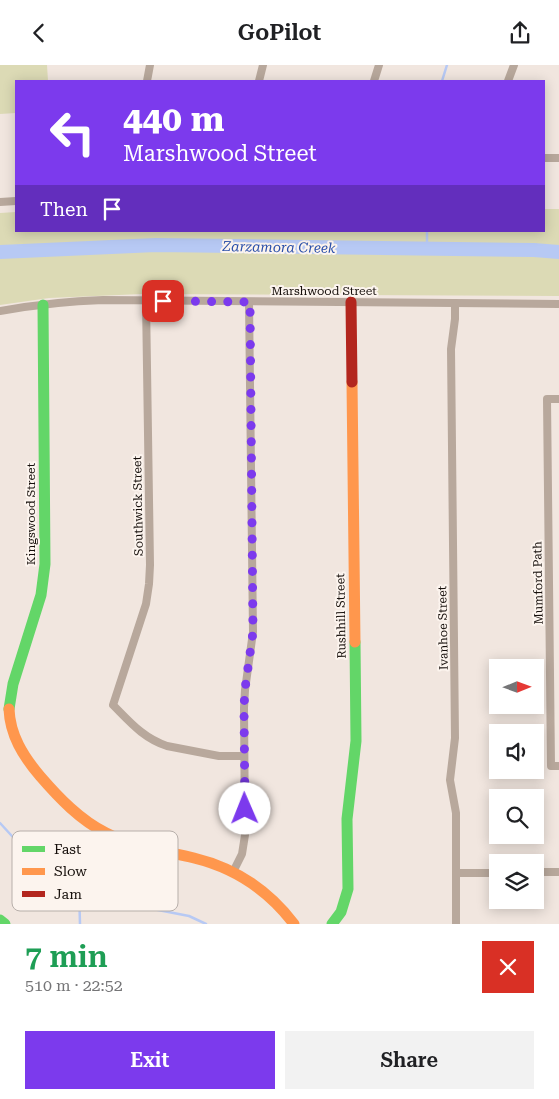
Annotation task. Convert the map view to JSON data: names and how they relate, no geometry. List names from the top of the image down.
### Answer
{
  "streets": {
    "street": [
      "Marshwood Street",
      "Southwick Street",
      "Kingswood Street",
      "Mumford Path",
      "Rushhill Street",
      "Ivanhoe Street"
    ]
  },
  "crossings": [
    ["Marshwood Street", "Southwick Street"],
    ["Marshwood Street", "Kingswood Street"],
    ["Marshwood Street", "Rushhill Street"],
    ["Marshwood Street", "Ivanhoe Street"]
  ],
  "water": ["Zarzamora Creek"],
  "legend": ["Fast", "Slow", "Jam"],
  "north": "right",
  "page": {
    "header": "GoPilot",
    "turn": ["440 m", "Marshwood Street"],
    "then": "Then",
    "heading": ["7 min", "510 m · 22:52"],
    "buttons": ["Exit", "Share"]
  }
}
